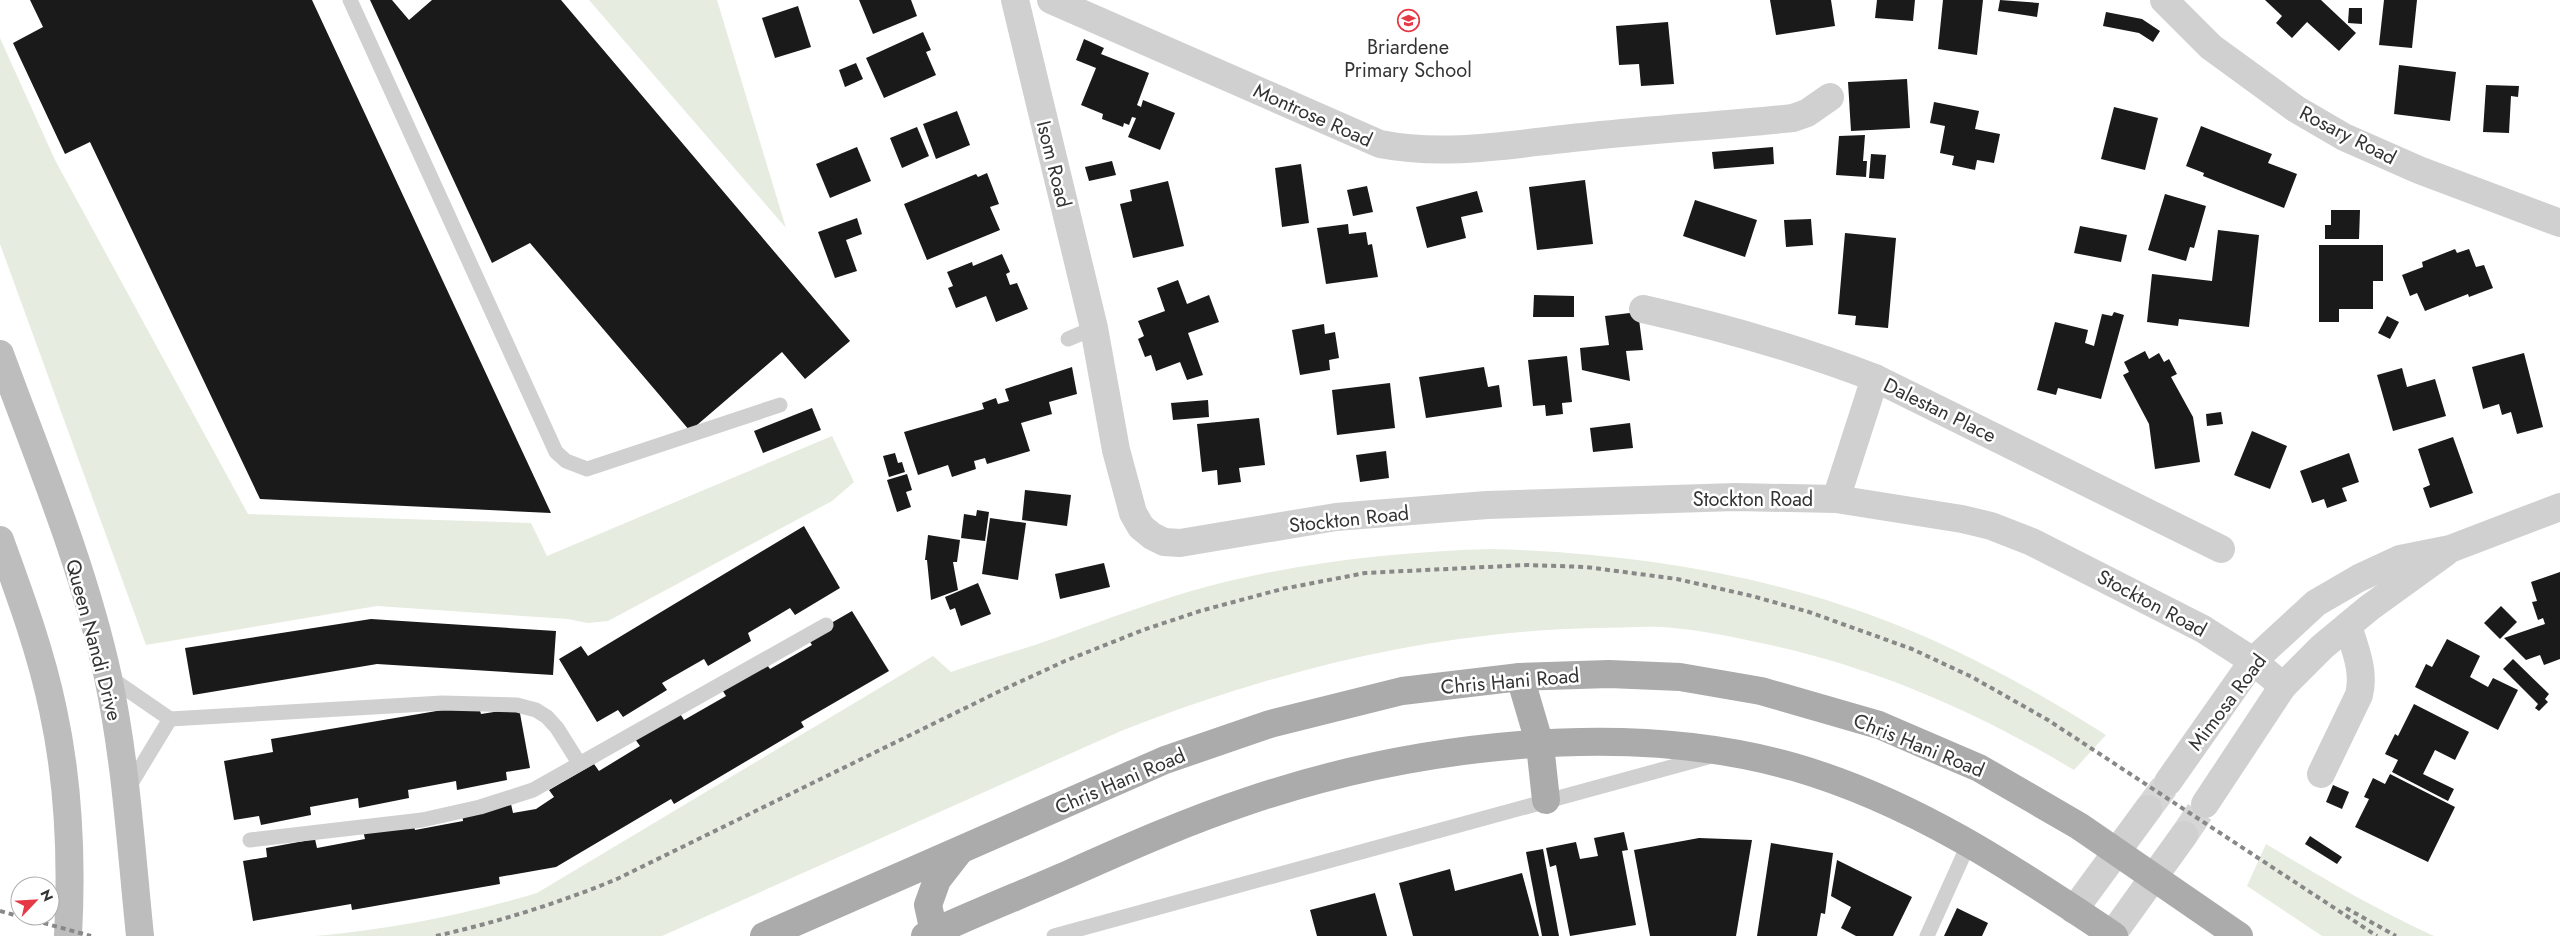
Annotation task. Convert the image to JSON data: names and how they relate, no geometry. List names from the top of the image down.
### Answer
{
  "streets": {
    "main road": ["Queen Nandi Drive", "Chris Hani Road"],
    "street": [
      "Montrose Road",
      "Rosary Road",
      "Isom Road",
      "Dalestan Place",
      "Stockton Road",
      "Mimosa Road"
    ]
  },
  "crossings": [
    ["Isom Road", "Stockton Road"],
    ["Stockton Road", "Mimosa Road"]
  ],
  "places": {
    "school or university": ["Briardene Primary School"]
  },
  "north": "top right"
}
